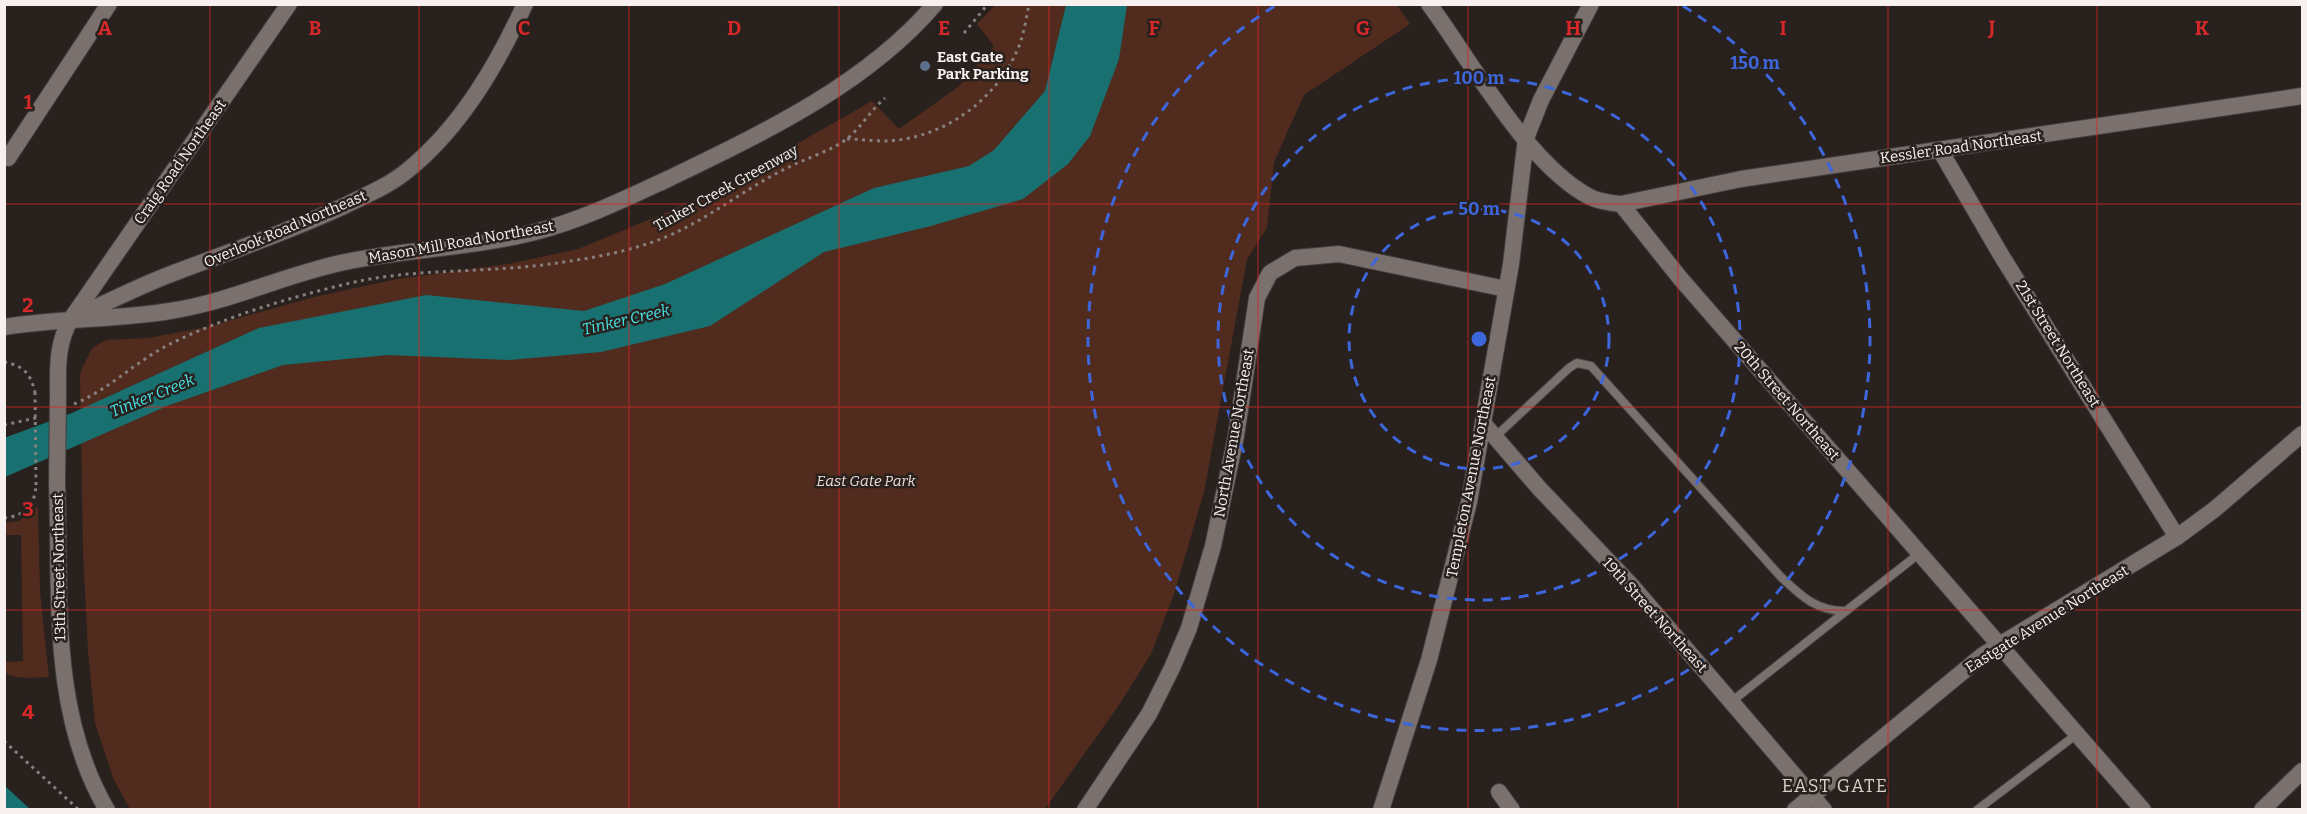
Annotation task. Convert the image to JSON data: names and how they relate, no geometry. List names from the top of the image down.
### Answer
{
  "streets": {
    "street": [
      "Kessler Road Northeast",
      "Craig Road Northeast",
      "Overlook Road Northeast",
      "Mason Mill Road Northeast",
      "21st Street Northeast",
      "20th Street Northeast",
      "North Avenue Northeast",
      "Templeton Avenue Northeast",
      "13th Street Northeast",
      "19th Street Northeast",
      "Eastgate Avenue Northeast"
    ],
    "path": ["Tinker Creek Greenway"]
  },
  "crossings": [
    ["Kessler Road Northeast", "21st Street Northeast"],
    ["Kessler Road Northeast", "20th Street Northeast"],
    ["Craig Road Northeast", "Overlook Road Northeast"],
    ["Craig Road Northeast", "Mason Mill Road Northeast"],
    ["Craig Road Northeast", "13th Street Northeast"],
    ["Tinker Creek Greenway", "13th Street Northeast"],
    ["Overlook Road Northeast", "Mason Mill Road Northeast"],
    ["Overlook Road Northeast", "13th Street Northeast"],
    ["Mason Mill Road Northeast", "13th Street Northeast"],
    ["21st Street Northeast", "Eastgate Avenue Northeast"],
    ["20th Street Northeast", "Eastgate Avenue Northeast"],
    ["North Avenue Northeast", "Templeton Avenue Northeast"],
    ["Templeton Avenue Northeast", "19th Street Northeast"],
    ["19th Street Northeast", "Eastgate Avenue Northeast"]
  ],
  "districts": ["EAST GATE"],
  "water": ["Tinker Creek"],
  "parks": ["East Gate Park"],
  "places": ["East Gate Park Parking"],
  "grid": {
    "columns": [
      "A",
      "B",
      "C",
      "D",
      "E",
      "F",
      "G",
      "H",
      "I",
      "J",
      "K"
    ],
    "rows": [
      "1",
      "2",
      "3",
      "4"
    ]
  },
  "rings": ["150 m", "100 m", "50 m"]
}
